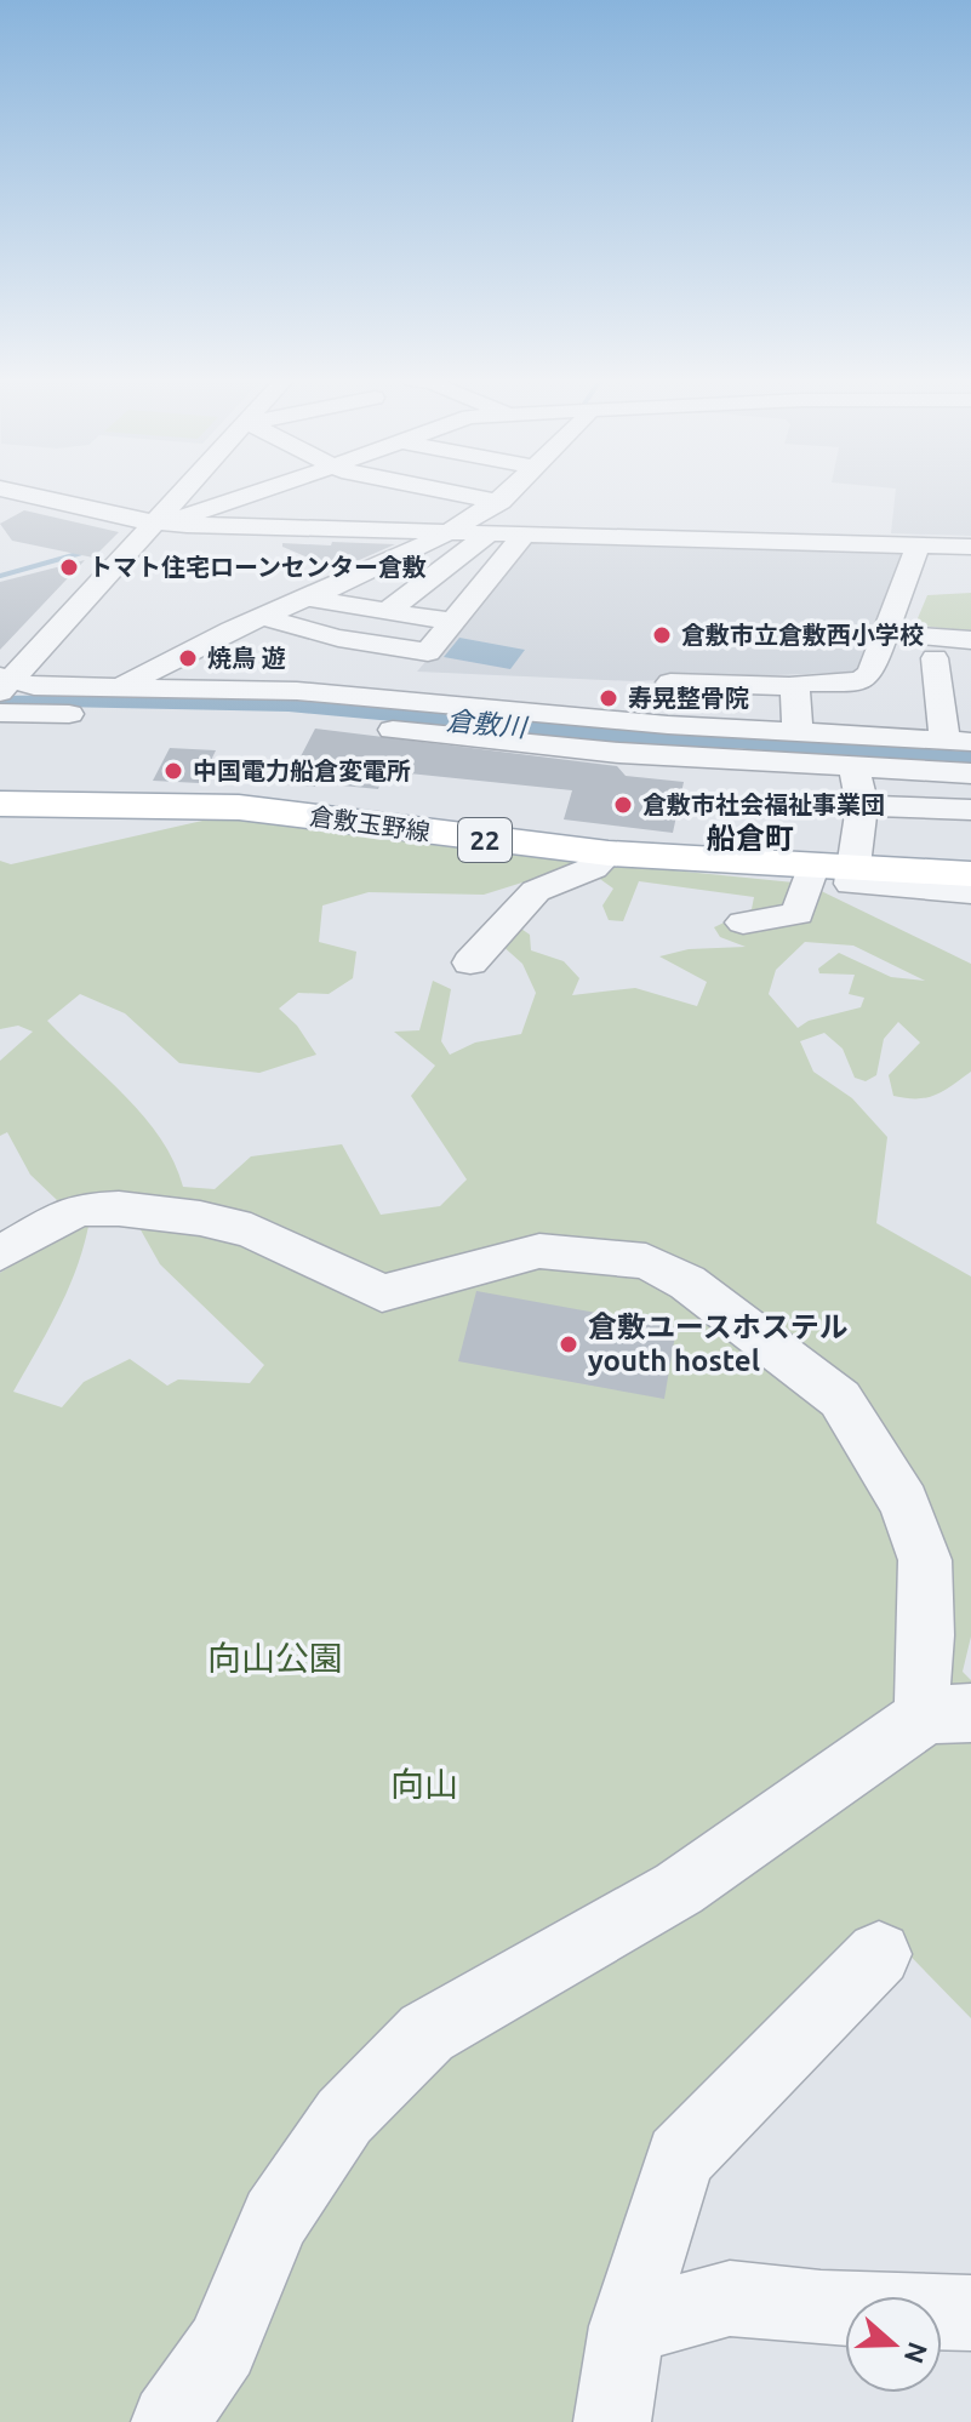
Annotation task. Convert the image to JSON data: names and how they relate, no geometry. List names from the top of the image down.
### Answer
{
  "streets": {
    "main road": ["倉敷玉野線", "22"]
  },
  "districts": ["船倉町"],
  "water": ["倉敷川"],
  "parks": ["向山公園", "向山"],
  "places": [
    "トマト住宅ローンセンター倉敷",
    "倉敷市立倉敷西小学校",
    "焼鳥 遊",
    "寿晃整骨院",
    "中国電力船倉変電所",
    "倉敷市社会福祉事業団",
    "倉敷ユースホステル youth hostel"
  ],
  "north": "right"
}
